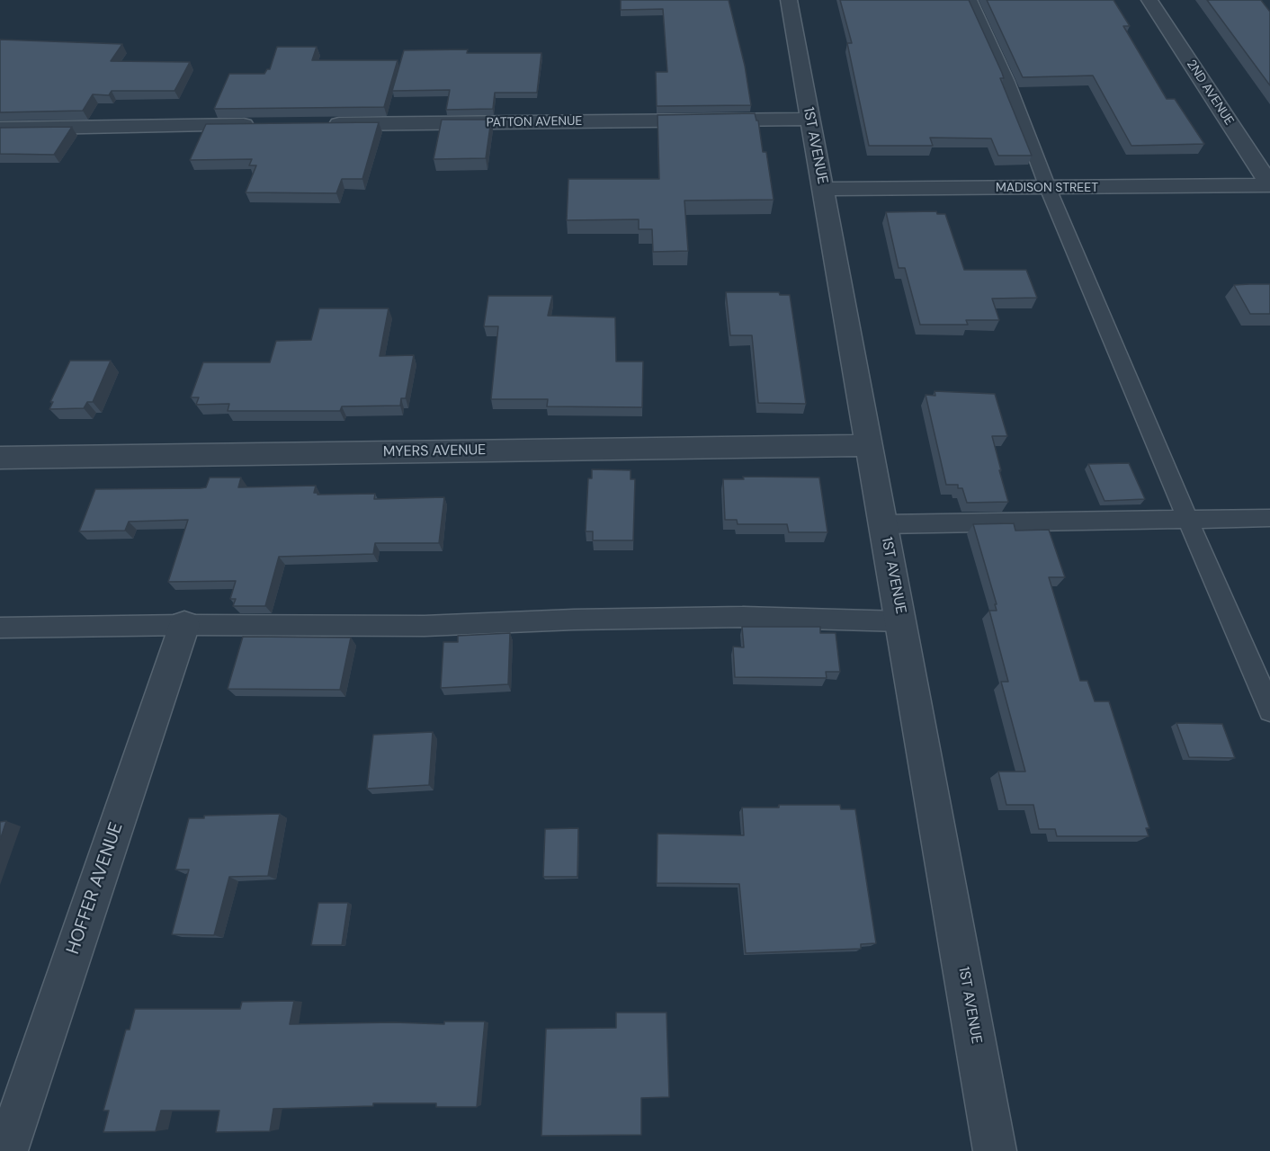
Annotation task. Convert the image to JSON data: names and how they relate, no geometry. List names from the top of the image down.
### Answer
{
  "streets": {
    "street": [
      "2ND AVENUE",
      "PATTON AVENUE",
      "1ST AVENUE",
      "MADISON STREET",
      "MYERS AVENUE",
      "HOFFER AVENUE"
    ]
  },
  "crossings": [
    ["2ND AVENUE", "MADISON STREET"],
    ["PATTON AVENUE", "1ST AVENUE"],
    ["1ST AVENUE", "MADISON STREET"],
    ["1ST AVENUE", "MYERS AVENUE"]
  ]
}
